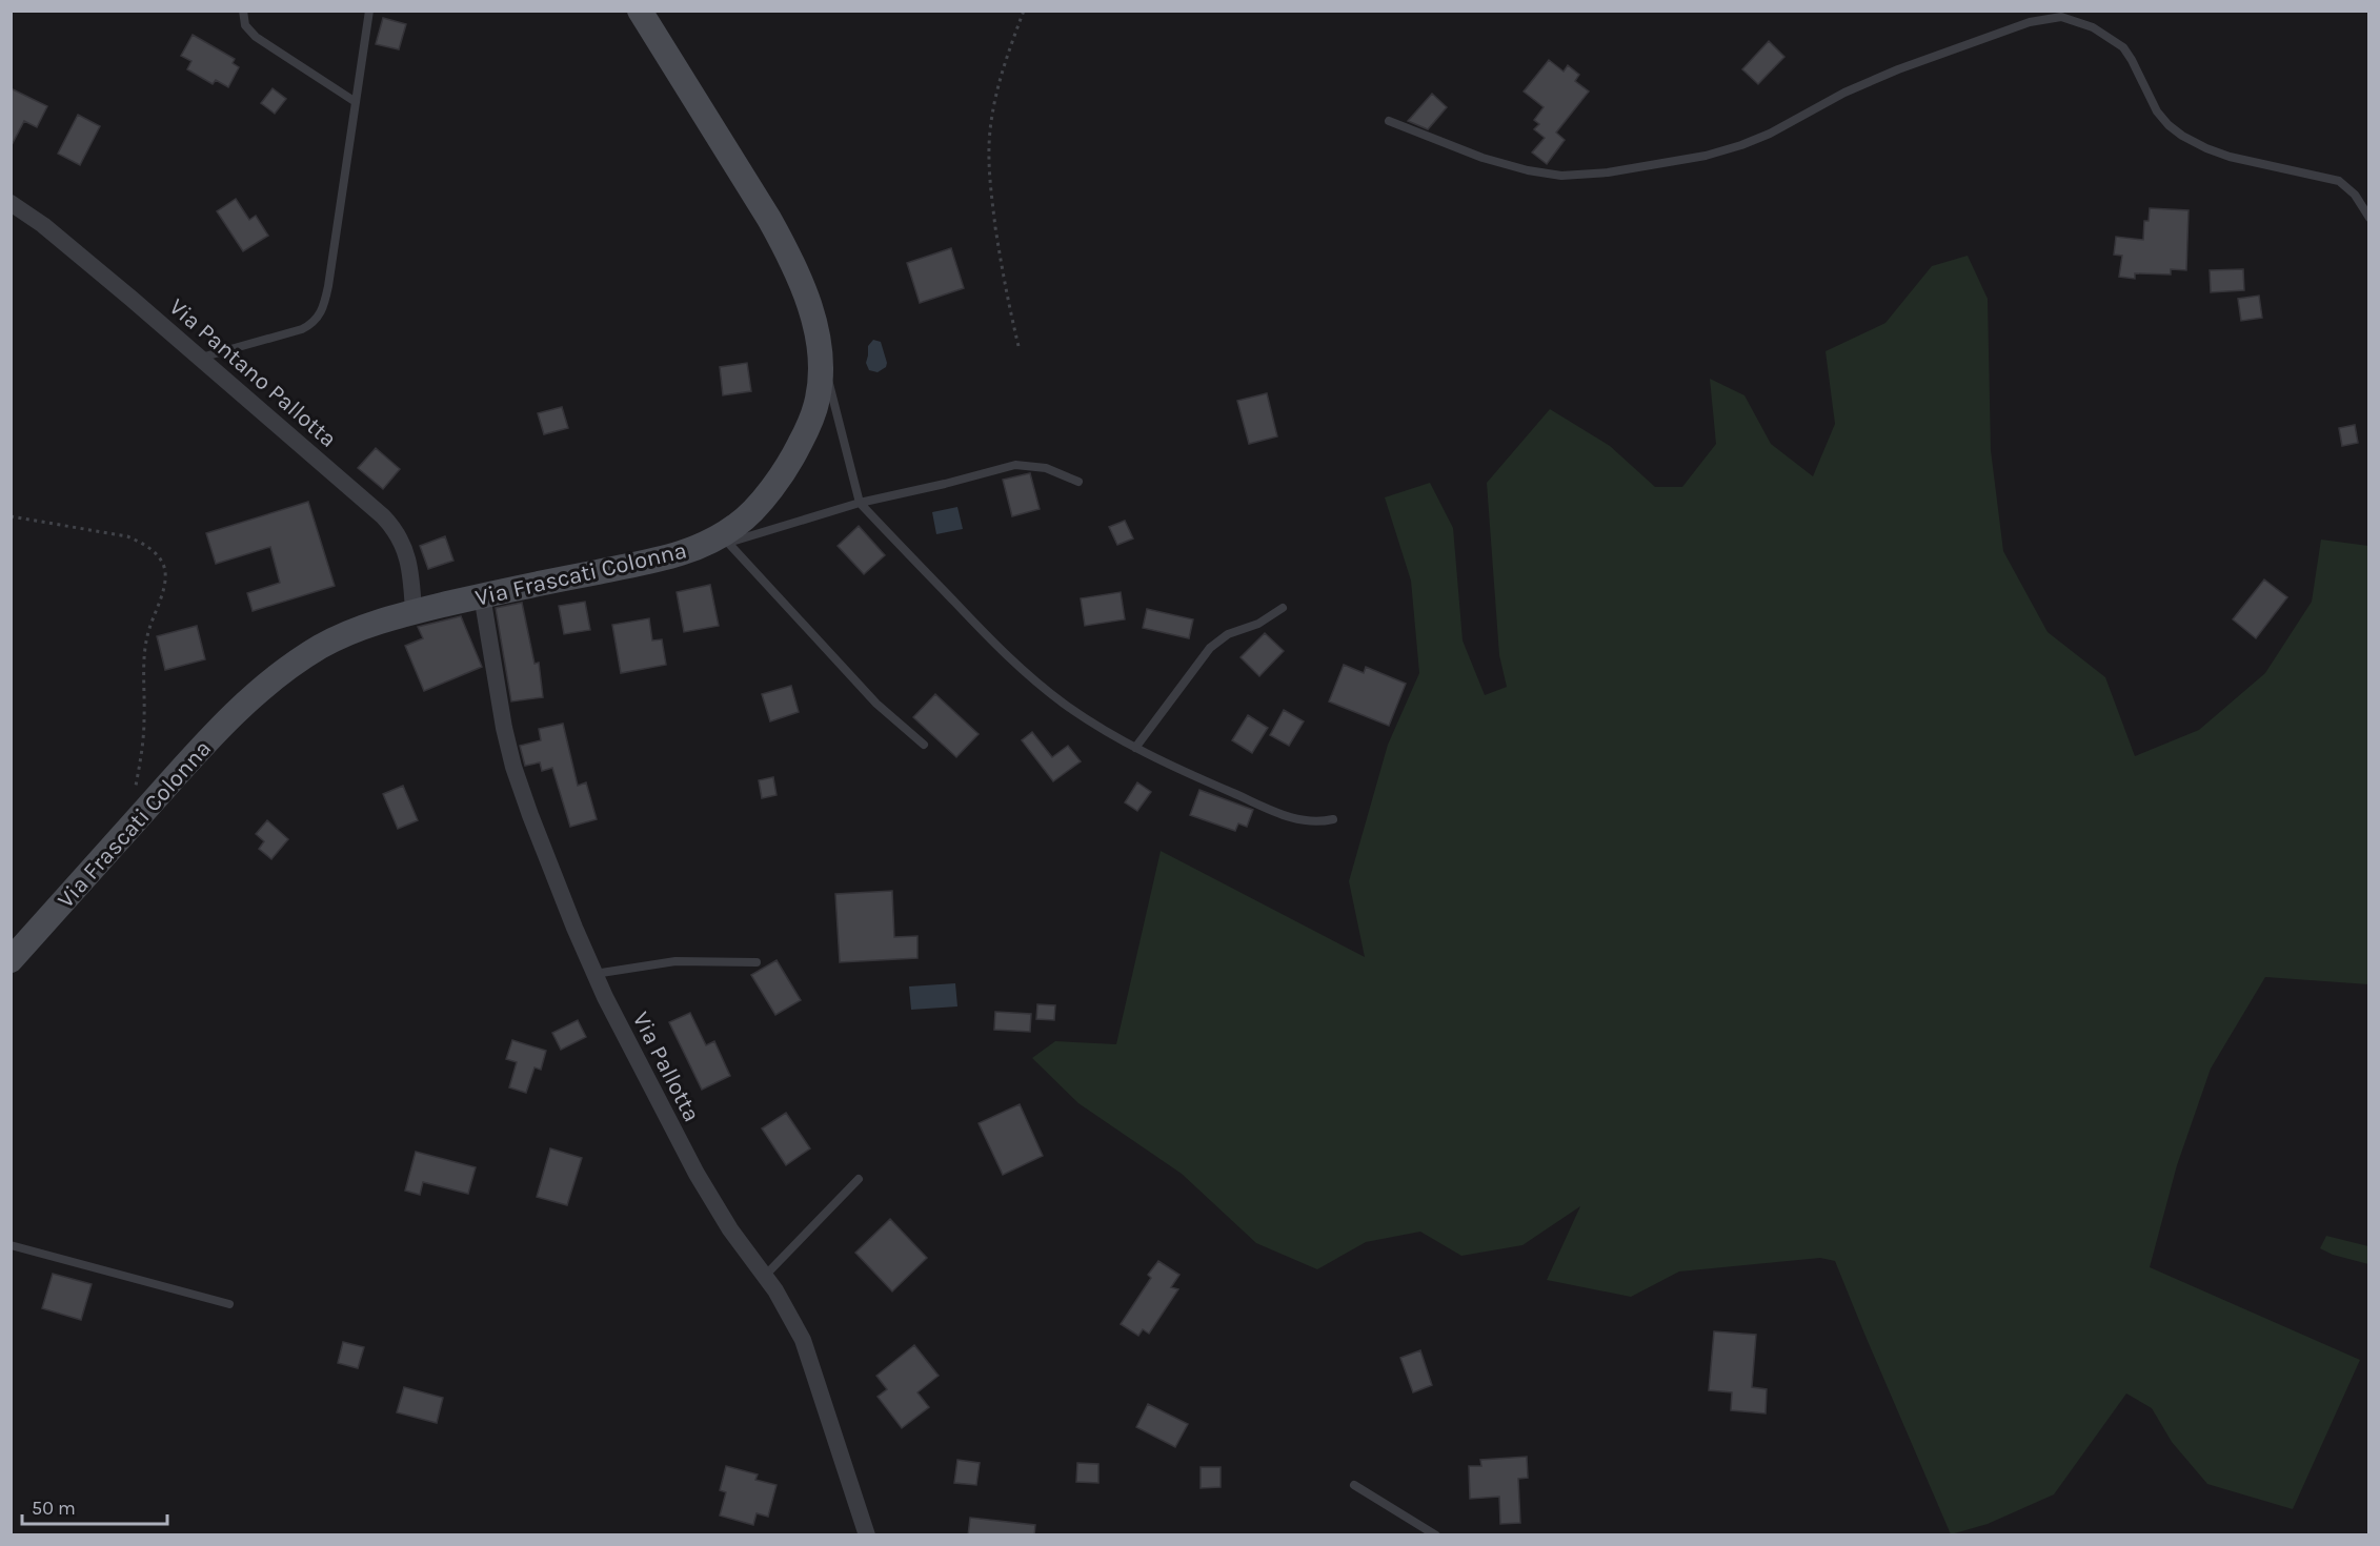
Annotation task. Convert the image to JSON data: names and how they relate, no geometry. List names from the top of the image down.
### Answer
{
  "streets": {
    "street": ["Via Pantano Pallotta", "Via Frascati Colonna", "Via Pallotta"]
  },
  "crossings": [
    ["Via Pantano Pallotta", "Via Frascati Colonna"],
    ["Via Frascati Colonna", "Via Pallotta"]
  ],
  "scale_bar": "50 m"
}
